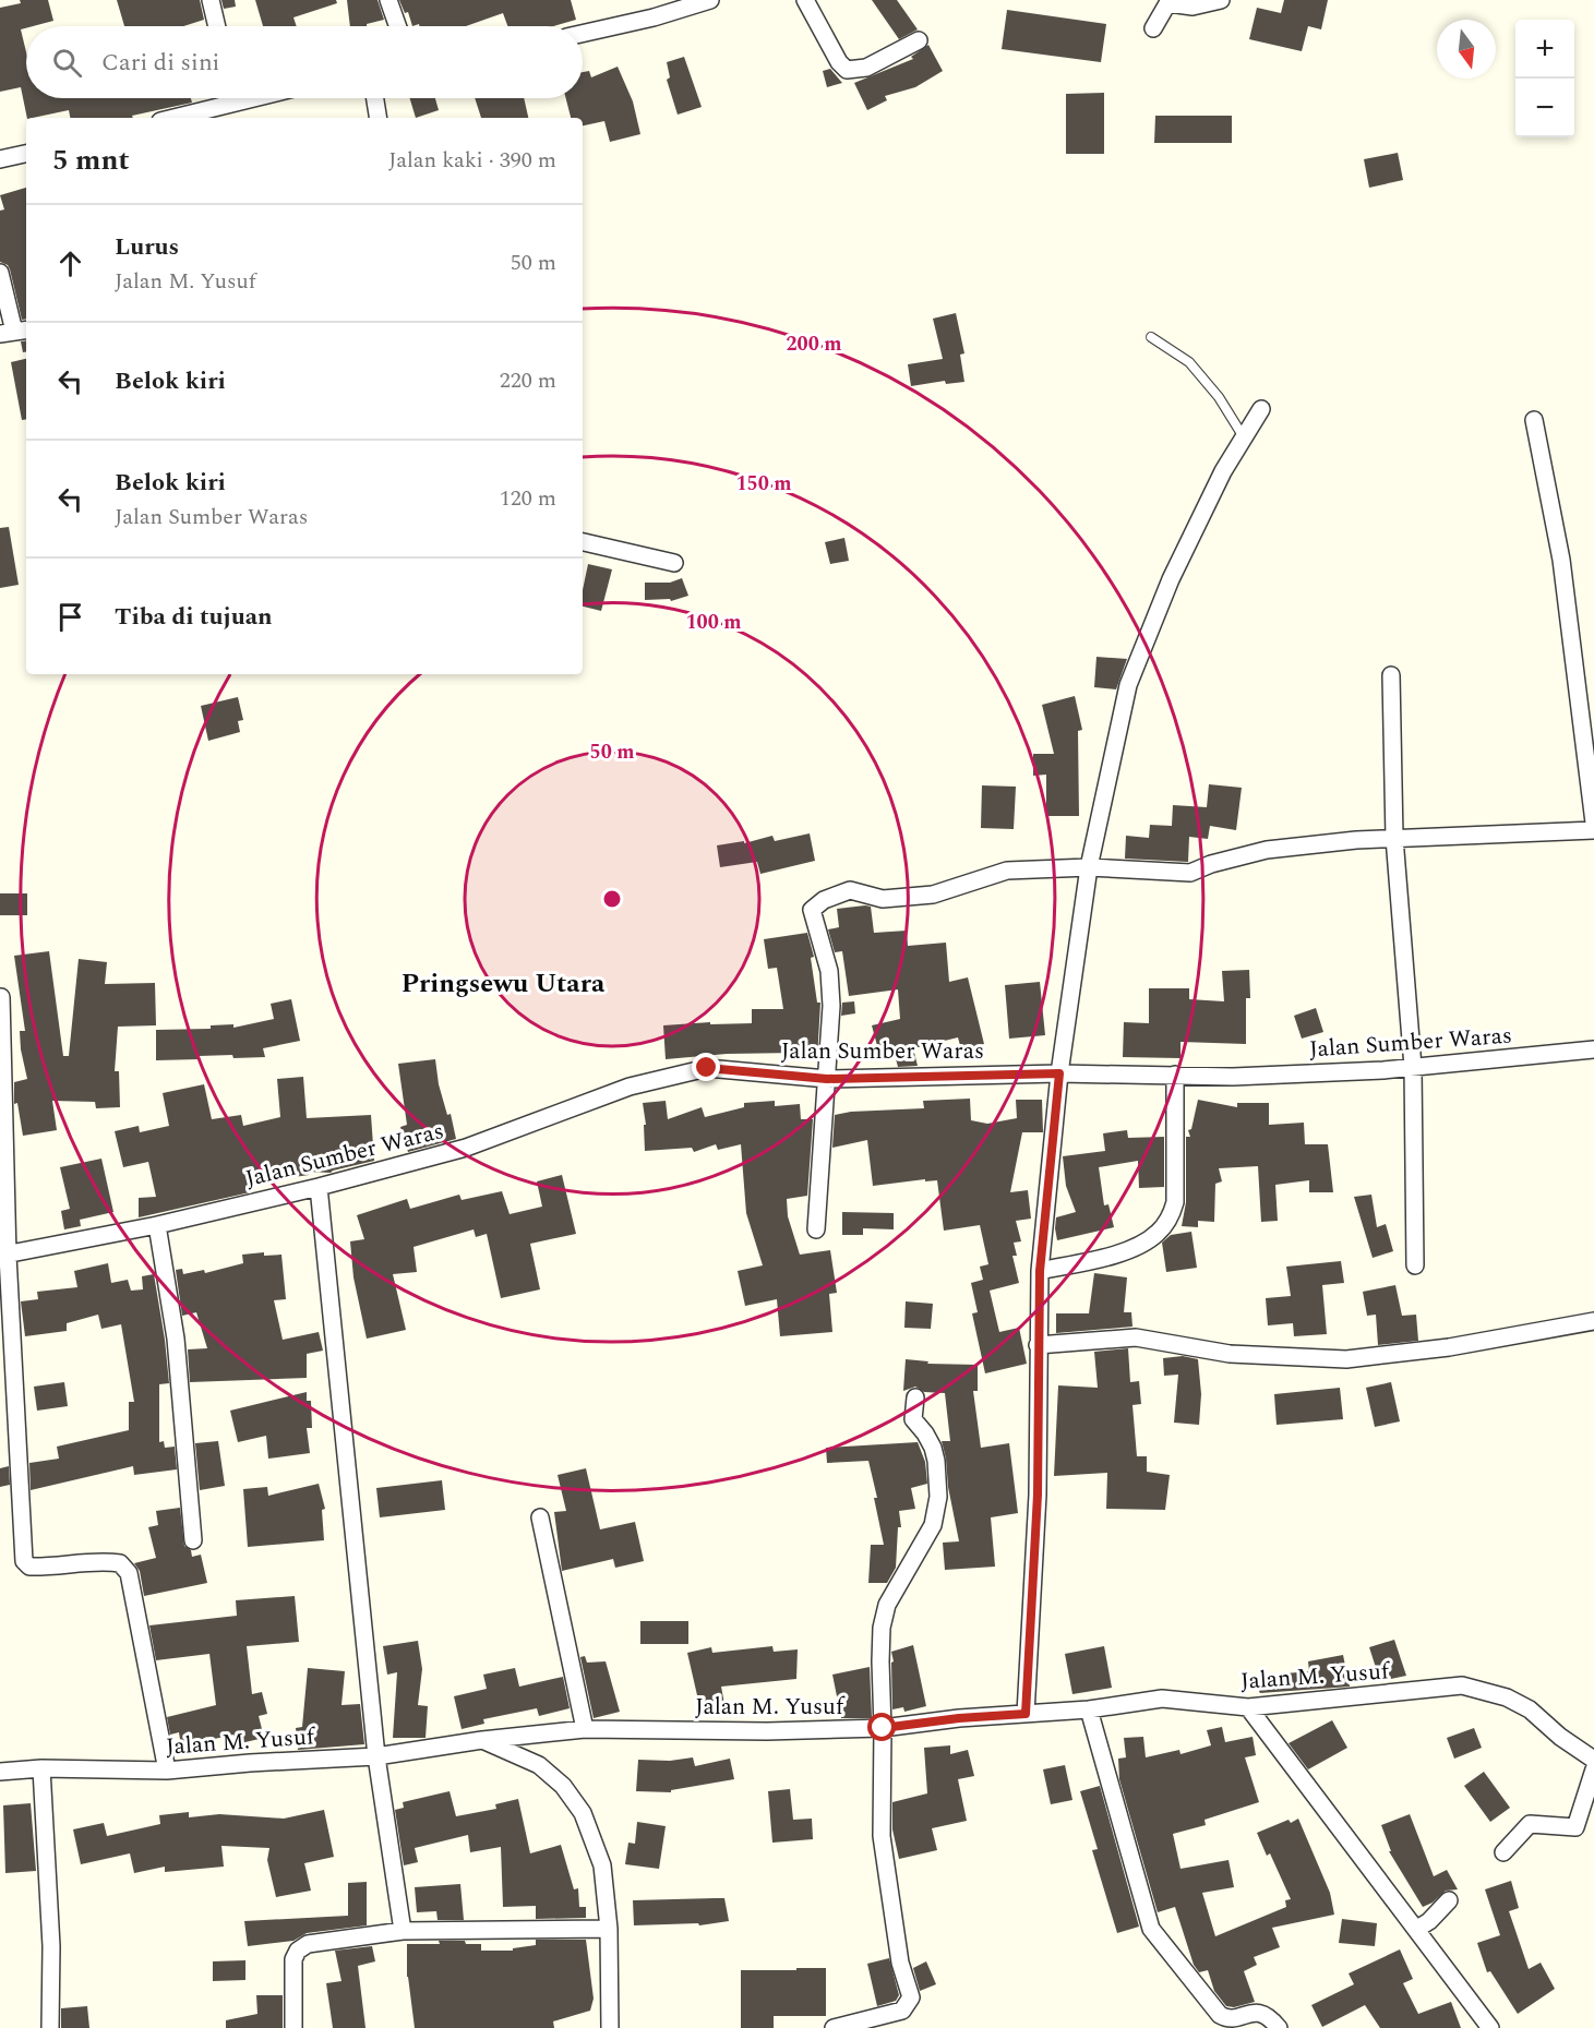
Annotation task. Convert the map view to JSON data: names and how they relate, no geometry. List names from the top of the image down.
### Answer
{
  "streets": {
    "street": ["Jalan Sumber Waras", "Jalan M. Yusuf"]
  },
  "districts": ["Pringsewu Utara"],
  "north": "bottom",
  "page": {
    "map_buttons": ["+", "−"],
    "search": "Cari di sini",
    "heading": ["5 mnt", "Jalan kaki · 390 m"],
    "list": [
      ["Lurus", "Jalan M. Yusuf", "50 m"],
      ["Belok kiri", "220 m"],
      ["Belok kiri", "Jalan Sumber Waras", "120 m"],
      "Tiba di tujuan"
    ]
  },
  "rings": [
    "200 m",
    "150 m",
    "100 m",
    "50 m"
  ]
}
